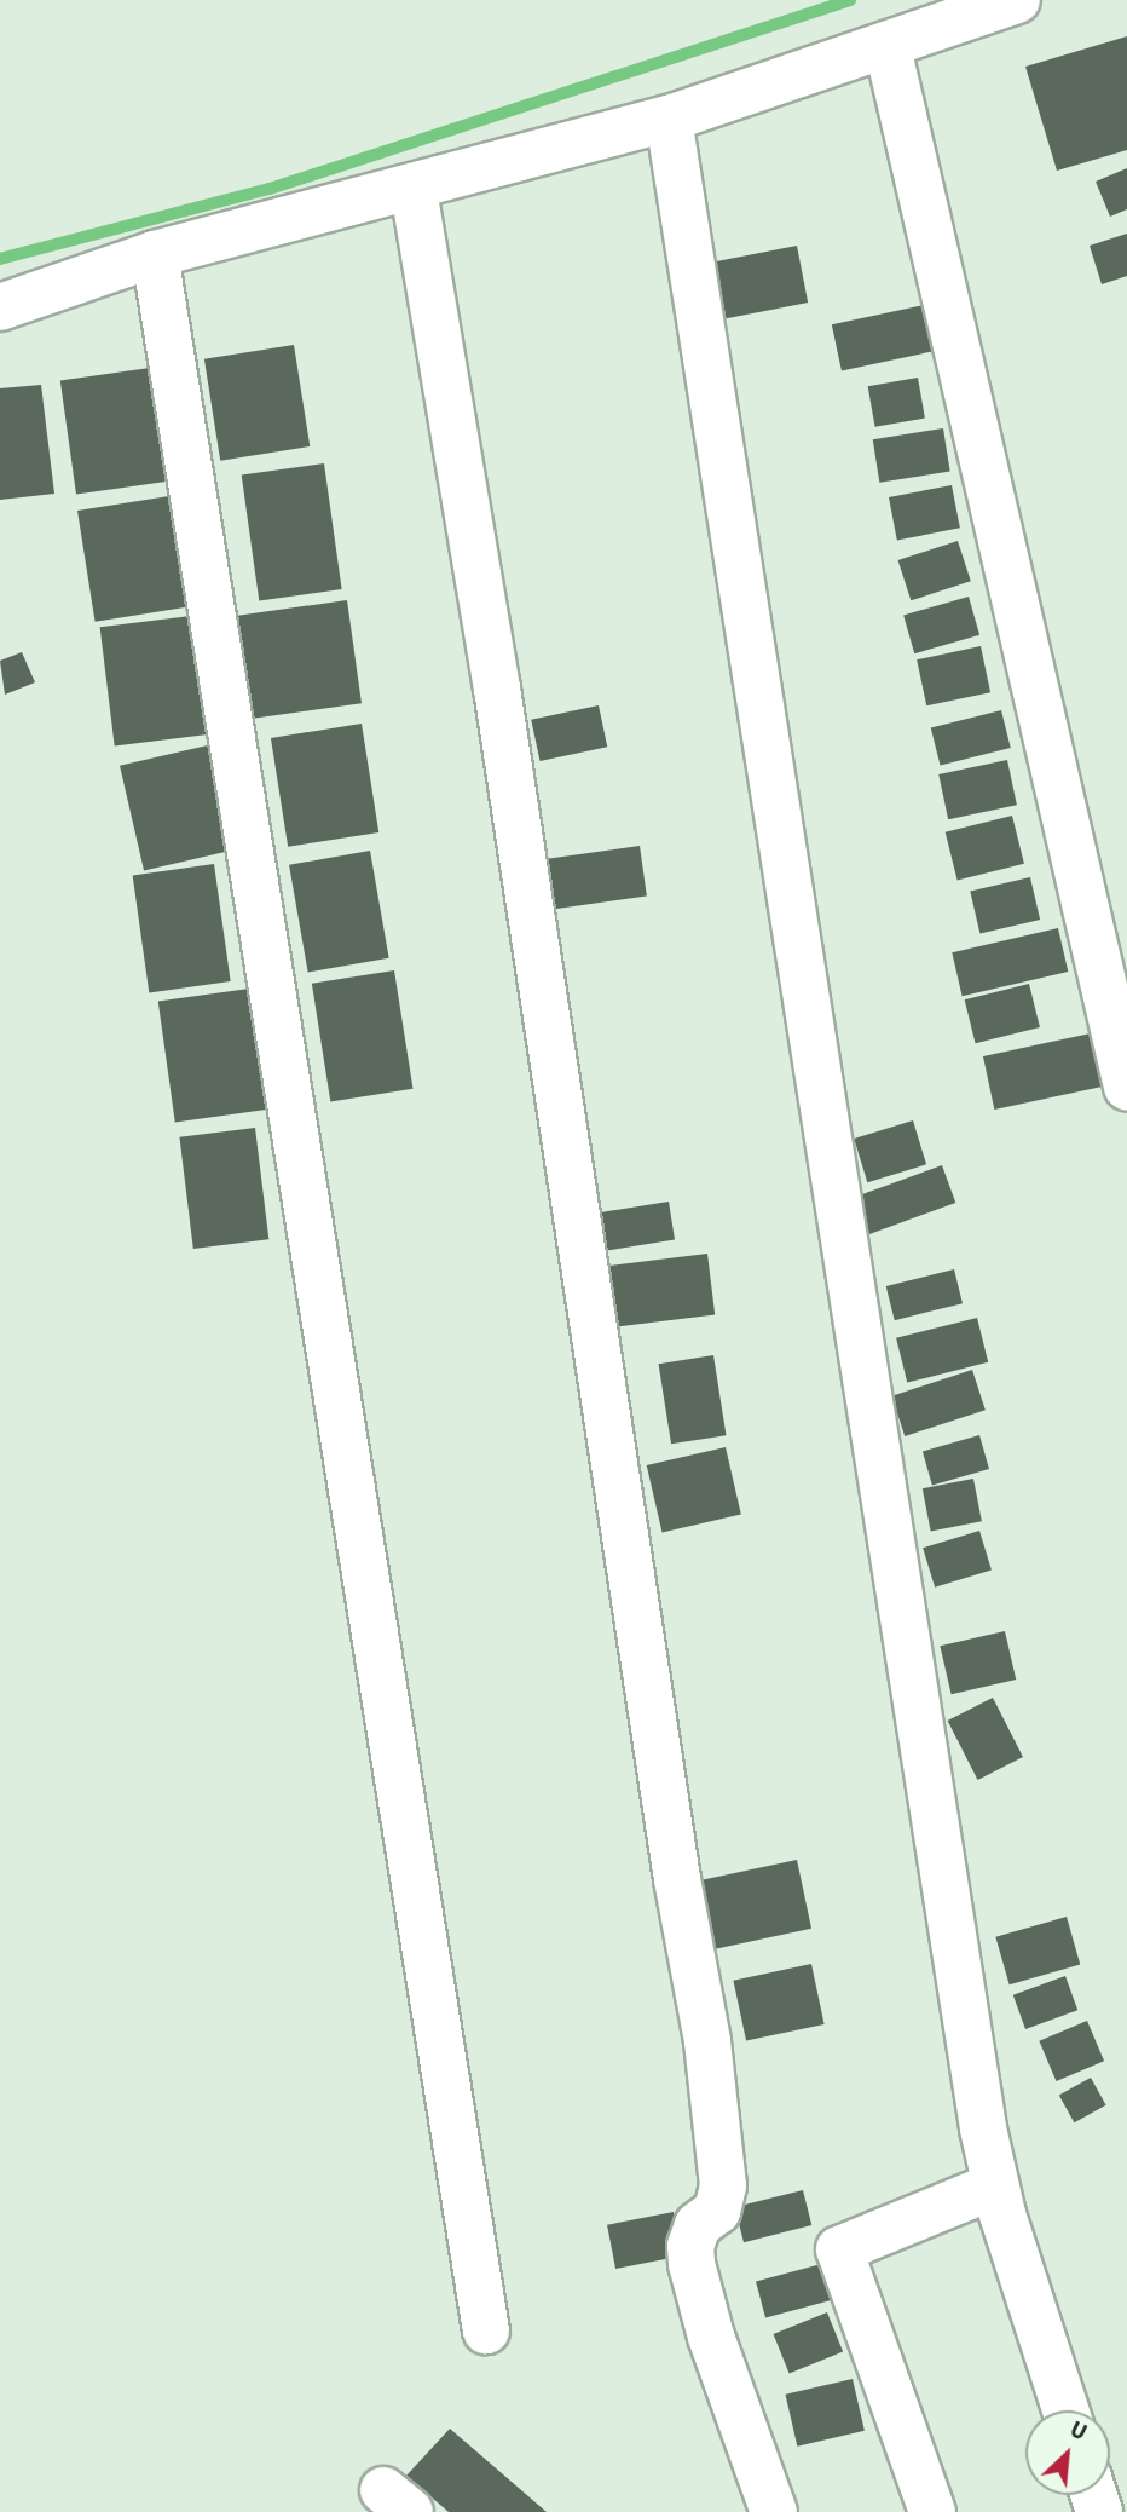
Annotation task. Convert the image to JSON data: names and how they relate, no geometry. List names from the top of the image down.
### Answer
{
  "north": "top right"
}
